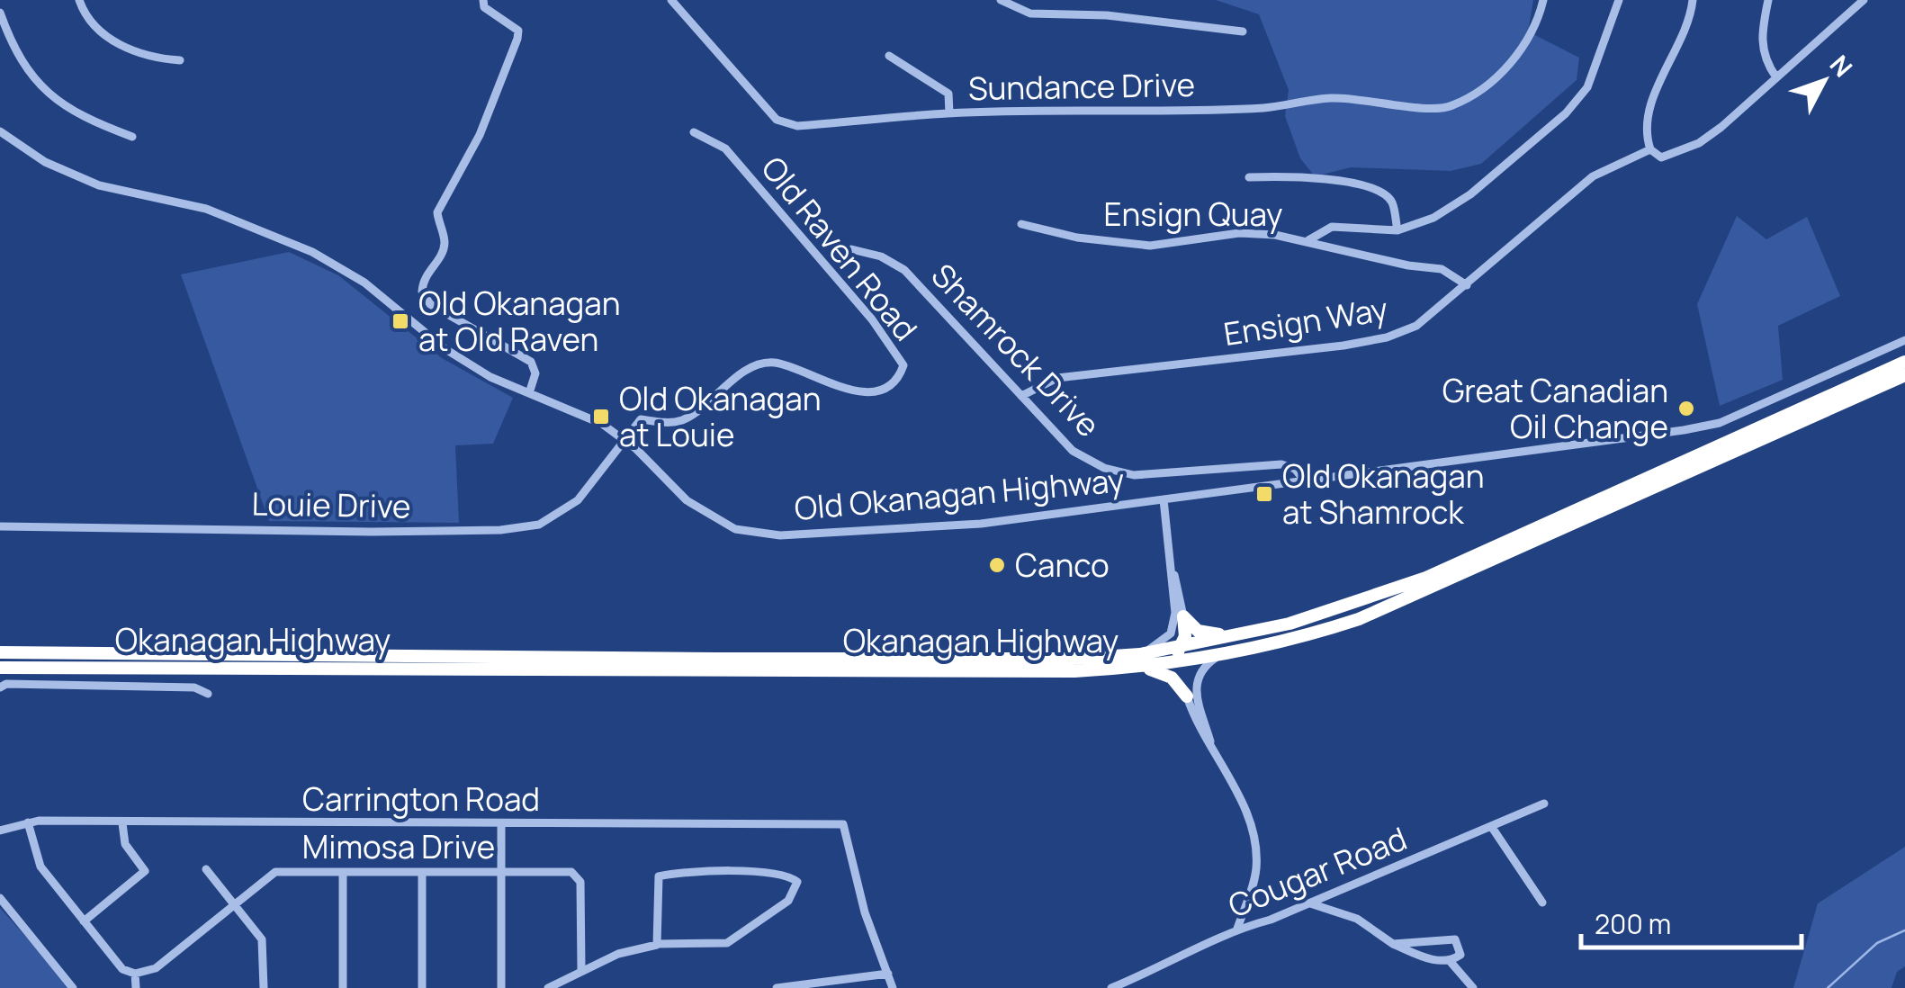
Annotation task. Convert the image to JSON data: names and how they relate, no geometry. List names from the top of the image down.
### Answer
{
  "streets": {
    "highway": ["Okanagan Highway"],
    "street": [
      "Sundance Drive",
      "Ensign Quay",
      "Old Raven Road",
      "Ensign Way",
      "Shamrock Drive",
      "Old Okanagan Highway",
      "Louie Drive",
      "Carrington Road",
      "Mimosa Drive",
      "Cougar Road"
    ]
  },
  "crossings": [
    ["Ensign Quay", "Ensign Way"],
    ["Old Raven Road", "Old Okanagan Highway"],
    ["Old Raven Road", "Louie Drive"],
    ["Ensign Way", "Shamrock Drive"],
    ["Shamrock Drive", "Old Okanagan Highway"],
    ["Old Okanagan Highway", "Louie Drive"]
  ],
  "places": {
    "transit": ["Old Okanagan at Old Raven", "Old Okanagan at Louie", "Old Okanagan at Shamrock"],
    "other": ["Great Canadian Oil Change", "Canco"]
  },
  "scale_bar": "200 m",
  "north": "top right"
}
